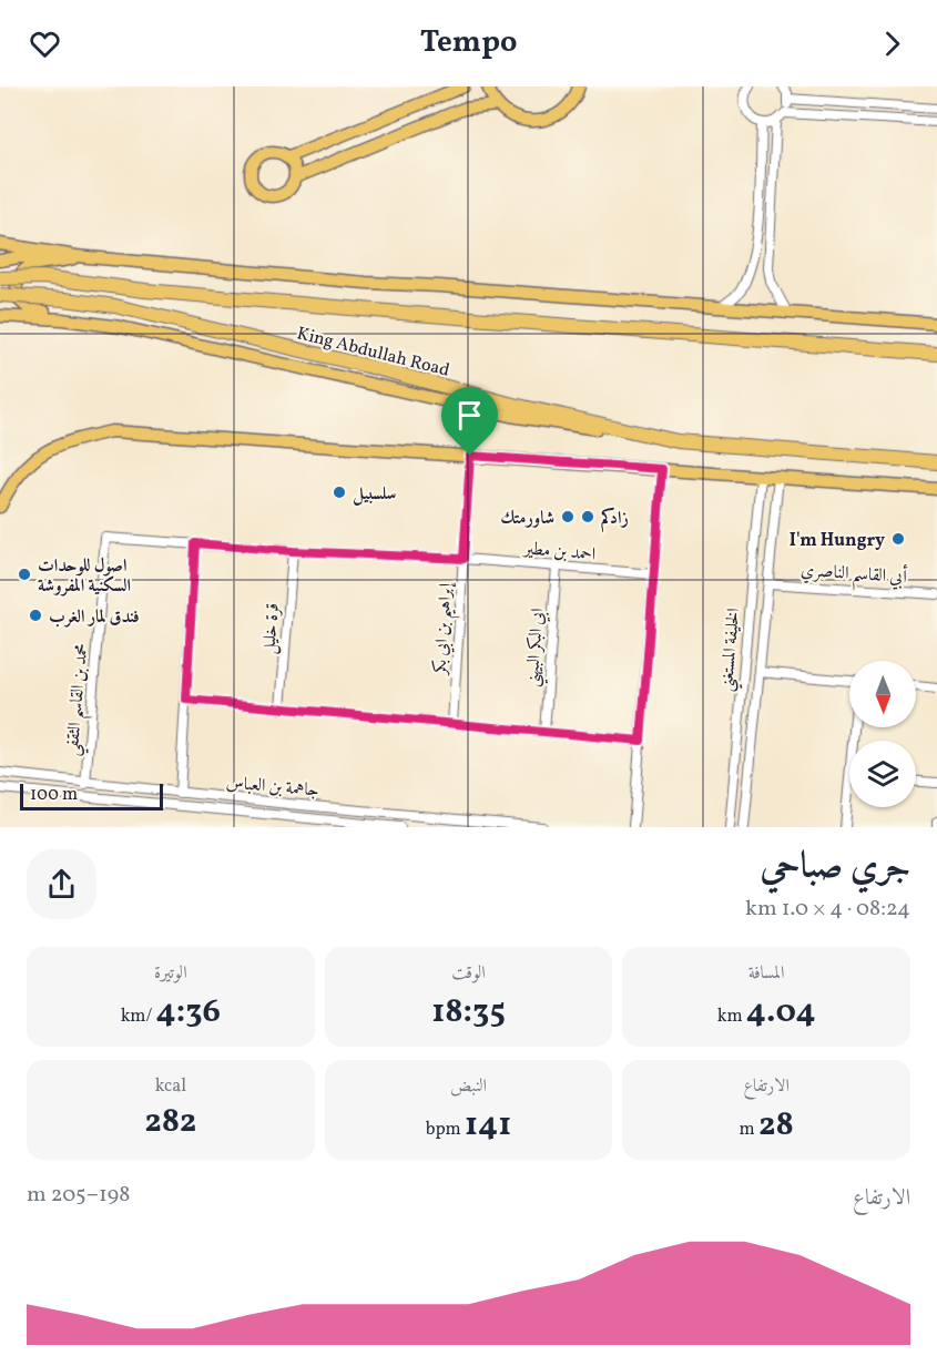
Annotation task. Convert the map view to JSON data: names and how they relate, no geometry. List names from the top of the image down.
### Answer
{
  "streets": {
    "highway": ["King Abdullah Road"],
    "street": [
      "احمد بن مطير",
      "أبي القاسم الناصري",
      "قرة خليل",
      "إبراهيم بن ابي بكر",
      "ابي البكر البيهني",
      "الخليفة المستغني",
      "محمد بن القاسم الثقفي",
      "جاهمة بن العباس"
    ]
  },
  "crossings": [
    ["احمد بن مطير", "إبراهيم بن ابي بكر"],
    ["احمد بن مطير", "ابي البكر البيهني"],
    ["احمد بن مطير", "محمد بن القاسم الثقفي"],
    ["أبي القاسم الناصري", "الخليفة المستغني"],
    ["قرة خليل", "محمد بن القاسم الثقفي"],
    ["إبراهيم بن ابي بكر", "محمد بن القاسم الثقفي"],
    ["محمد بن القاسم الثقفي", "جاهمة بن العباس"]
  ],
  "places": [
    "سلسبيل",
    "شاورمتك",
    "زادكم",
    "I'm Hungry",
    "اصول للوحدات السكنية المفروشة",
    "فندق لمار الغرب"
  ],
  "scale_bar": "100 m",
  "north": "bottom",
  "page": {
    "header": "Tempo",
    "scale": "100 m",
    "heading": ["جري صباحي", "08:24 · 4 × 1.0 km"],
    "stats": [
      ["المسافة", "4.04 km"],
      ["الوقت", "18:35"],
      ["الوتيرة", "4:36 /km"],
      ["الارتفاع", "28 m"],
      ["النبض", "141 bpm"],
      ["kcal", "282"]
    ],
    "chart": ["الارتفاع", "198–205 m"]
  }
}
